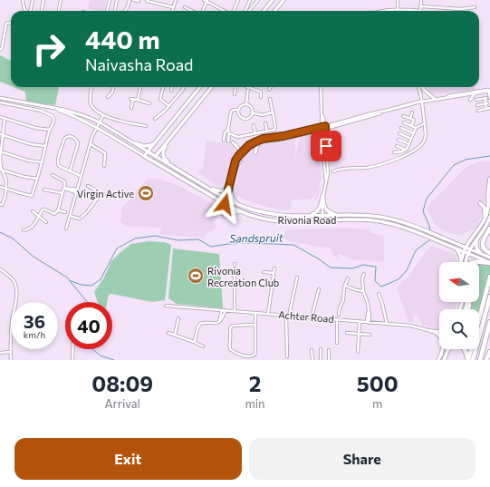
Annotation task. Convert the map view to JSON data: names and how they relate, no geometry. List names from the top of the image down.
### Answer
{
  "streets": {
    "main road": ["Rivonia Road"],
    "street": ["Achter Road"]
  },
  "water": ["Sandspruit"],
  "places": {
    "sports": ["Virgin Active", "Rivonia Recreation Club"]
  },
  "north": "left",
  "page": {
    "turn": ["440 m", "Naivasha Road"],
    "speed": "36 km/h",
    "limit": "40",
    "eta": [
      "08:09",
      "Arrival",
      "2",
      "min",
      "500",
      "m"
    ],
    "buttons": ["Exit", "Share"]
  }
}
